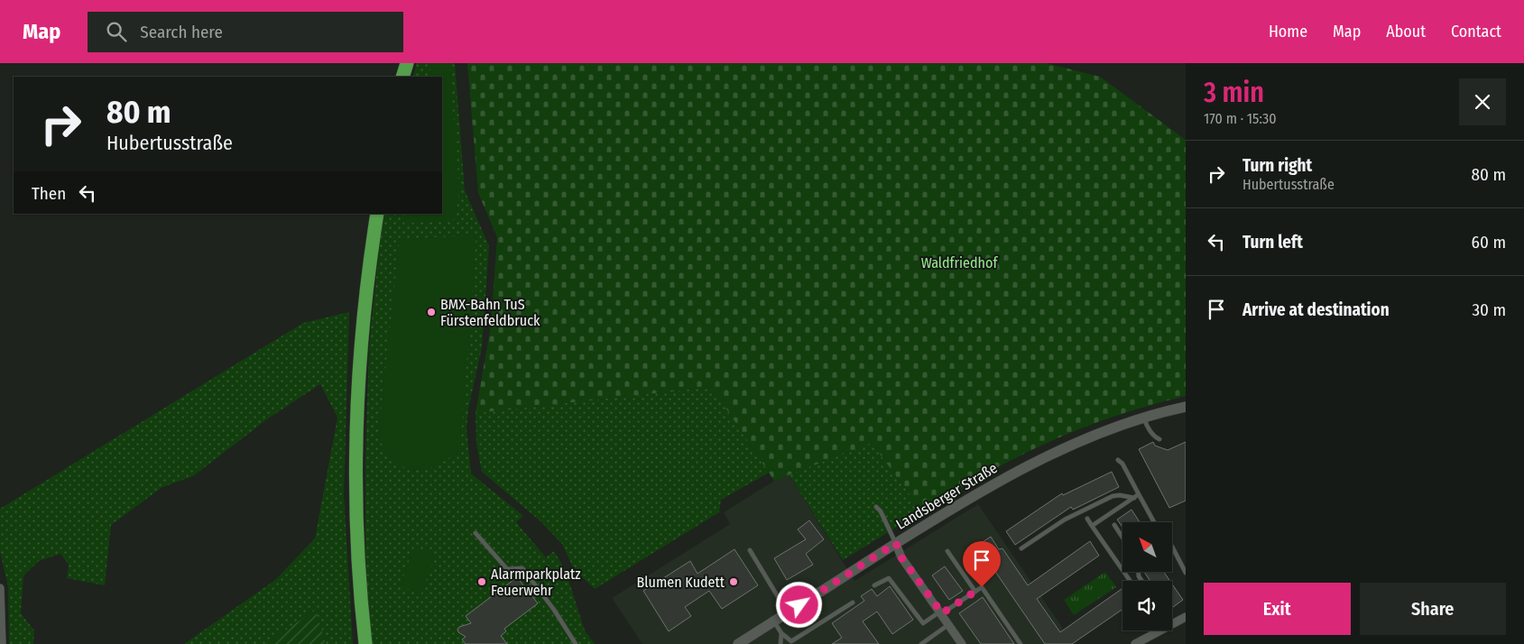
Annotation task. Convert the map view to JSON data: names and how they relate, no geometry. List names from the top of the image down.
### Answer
{
  "streets": {
    "street": ["Landsberger Straße"]
  },
  "parks": ["Waldfriedhof"],
  "places": ["BMX-Bahn TuS Fürstenfeldbruck", "Alarmparkplatz Feuerwehr", "Blumen Kudett"],
  "north": "top left",
  "page": {
    "header": "Map",
    "search": "Search here",
    "nav": [
      "Home",
      "Map",
      "About",
      "Contact"
    ],
    "heading": ["3 min", "170 m · 15:30"],
    "turn": ["80 m", "Hubertusstraße"],
    "list": [
      {
        "name": "Turn right",
        "note": "Hubertusstraße",
        "value": "80 m"
      },
      {
        "name": "Turn left",
        "value": "60 m"
      },
      {
        "name": "Arrive at destination",
        "value": "30 m"
      }
    ],
    "then": "Then",
    "buttons": ["Exit", "Share"]
  }
}
